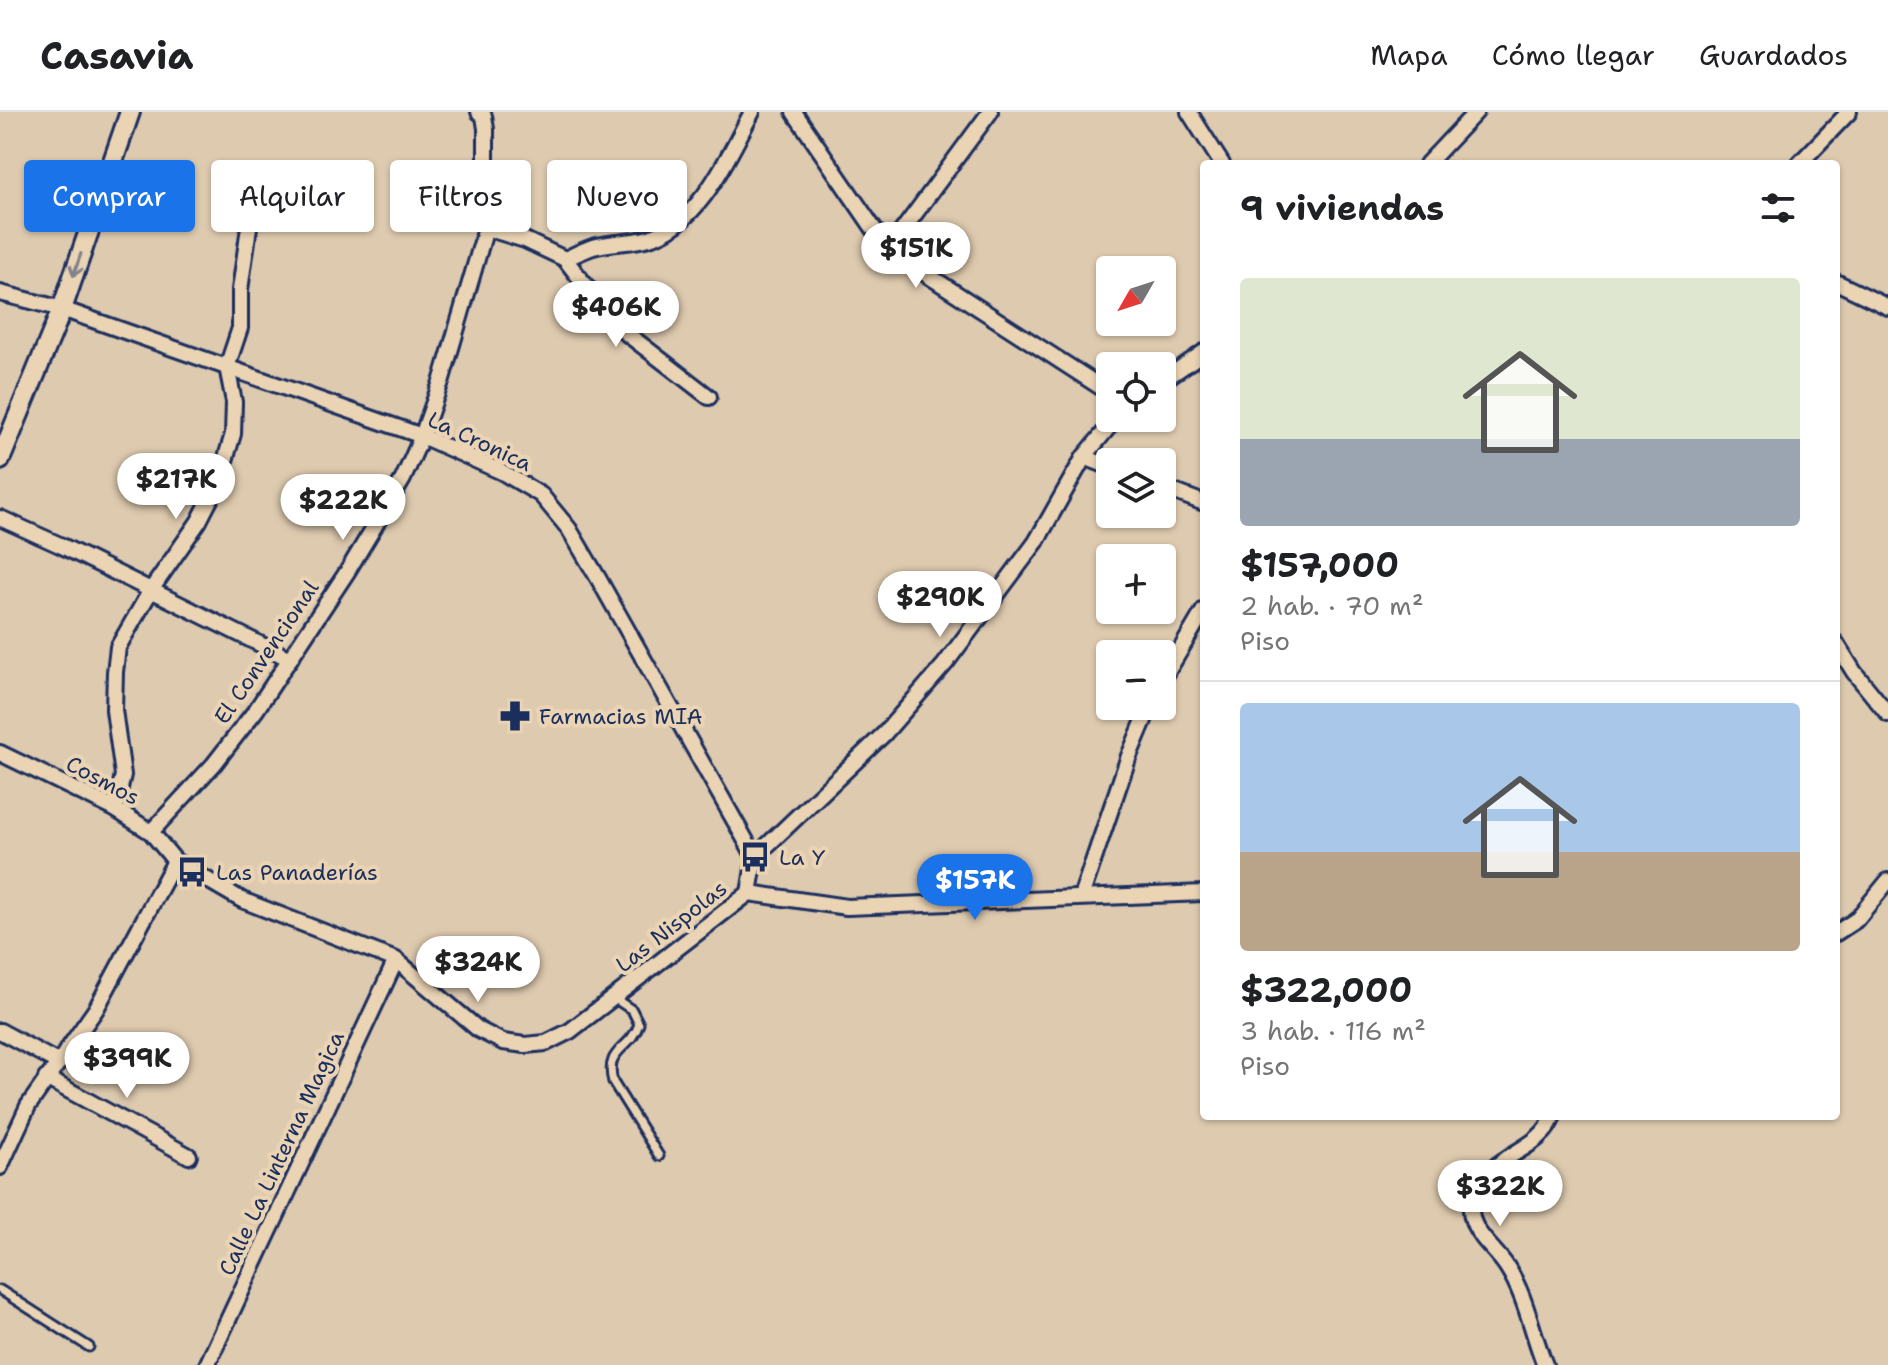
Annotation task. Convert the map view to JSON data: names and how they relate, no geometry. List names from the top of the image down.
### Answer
{
  "streets": {
    "street": [
      "La Cronica",
      "El Convencional",
      "Cosmos",
      "Las Nispolas",
      "Calle La Linterna Magica"
    ]
  },
  "crossings": [
    ["La Cronica", "El Convencional"],
    ["La Cronica", "Las Nispolas"],
    ["El Convencional", "Cosmos"],
    ["Cosmos", "Las Nispolas"],
    ["Las Nispolas", "Calle La Linterna Magica"]
  ],
  "places": {
    "pharmacy": ["Farmacias MIA"],
    "bus stop": ["La Y", "Las Panaderías"]
  },
  "north": "bottom left",
  "page": {
    "header": "Casavia",
    "nav": ["Mapa", "Cómo llegar", "Guardados"],
    "chip": [
      "Comprar",
      "Alquilar",
      "Filtros",
      "Nuevo"
    ],
    "heading": "9 viviendas",
    "price": [
      "$151K",
      "$406K",
      "$217K",
      "$222K",
      "$290K",
      "$157K",
      "$324K",
      "$399K",
      "$322K"
    ],
    "map_buttons": ["+", "−"],
    "list": [
      {
        "name": "$157,000",
        "note": "2 hab. · 70 m² · Piso"
      },
      {
        "name": "$322,000",
        "note": "3 hab. · 116 m² · Piso"
      }
    ]
  }
}
